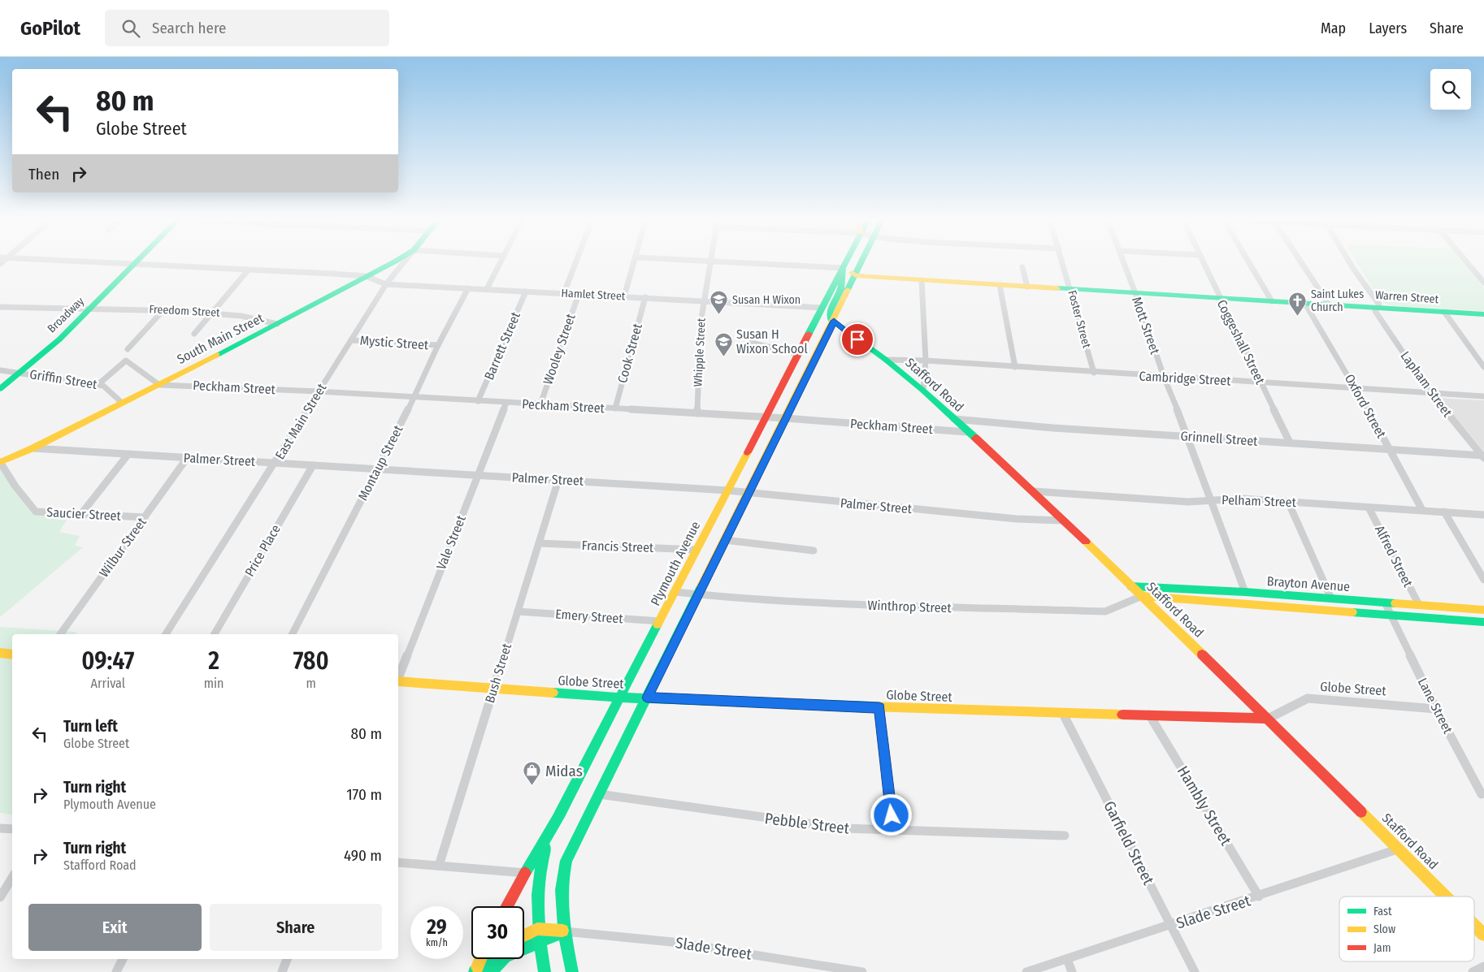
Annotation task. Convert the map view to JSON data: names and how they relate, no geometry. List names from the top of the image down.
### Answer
{
  "streets": {
    "main road": [
      "Warren Street",
      "Broadway",
      "South Main Street",
      "Stafford Road",
      "Plymouth Avenue",
      "Brayton Avenue",
      "Globe Street"
    ],
    "street": [
      "Hamlet Street",
      "Freedom Street",
      "Foster Street",
      "Mott Street",
      "Coggeshall Street",
      "Mystic Street",
      "Barrett Street",
      "Wooley Street",
      "Whipple Street",
      "Cook Street",
      "Cambridge Street",
      "Griffin Street",
      "Lapham Street",
      "Peckham Street",
      "Oxford Street",
      "East Main Street",
      "Grinnell Street",
      "Palmer Street",
      "Montaup Street",
      "Pelham Street",
      "Saucier Street",
      "Vale Street",
      "Francis Street",
      "Wilbur Street",
      "Price Place",
      "Alfred Street",
      "Winthrop Street",
      "Emery Street",
      "Bush Street",
      "Lane Street",
      "Hambly Street",
      "Pebble Street",
      "Garfield Street",
      "Slade Street"
    ]
  },
  "crossings": [
    ["Hamlet Street", "South Main Street"],
    ["Hamlet Street", "Barrett Street"],
    ["Hamlet Street", "Wooley Street"],
    ["Hamlet Street", "Whipple Street"],
    ["Hamlet Street", "Cook Street"],
    ["Hamlet Street", "East Main Street"],
    ["Hamlet Street", "Montaup Street"],
    ["Hamlet Street", "Plymouth Avenue"],
    ["Warren Street", "Foster Street"],
    ["Warren Street", "Mott Street"],
    ["Warren Street", "Coggeshall Street"],
    ["Warren Street", "Lapham Street"],
    ["Warren Street", "Oxford Street"],
    ["Warren Street", "Plymouth Avenue"],
    ["Freedom Street", "Broadway"],
    ["Freedom Street", "South Main Street"],
    ["Broadway", "Griffin Street"],
    ["Foster Street", "Cambridge Street"],
    ["Mott Street", "Cambridge Street"],
    ["Mott Street", "Grinnell Street"],
    ["Mott Street", "Pelham Street"],
    ["Mott Street", "Brayton Avenue"],
    ["South Main Street", "Griffin Street"],
    ["South Main Street", "Peckham Street"],
    ["South Main Street", "Palmer Street"],
    ["South Main Street", "Saucier Street"],
    ["Coggeshall Street", "Cambridge Street"],
    ["Coggeshall Street", "Grinnell Street"],
    ["Mystic Street", "East Main Street"],
    ["Mystic Street", "Montaup Street"],
    ["Barrett Street", "Peckham Street"],
    ["Wooley Street", "Peckham Street"],
    ["Whipple Street", "Peckham Street"],
    ["Cook Street", "Peckham Street"],
    ["Cambridge Street", "Lapham Street"],
    ["Cambridge Street", "Stafford Road"],
    ["Cambridge Street", "Oxford Street"],
    ["Lapham Street", "Grinnell Street"],
    ["Stafford Road", "Peckham Street"],
    ["Stafford Road", "Grinnell Street"],
    ["Stafford Road", "Palmer Street"],
    ["Stafford Road", "Pelham Street"],
    ["Stafford Road", "Brayton Avenue"],
    ["Stafford Road", "Winthrop Street"],
    ["Stafford Road", "Globe Street"],
    ["Stafford Road", "Slade Street"],
    ["Peckham Street", "East Main Street"],
    ["Peckham Street", "Montaup Street"],
    ["Peckham Street", "Vale Street"],
    ["Peckham Street", "Plymouth Avenue"],
    ["Oxford Street", "Grinnell Street"],
    ["Oxford Street", "Pelham Street"],
    ["East Main Street", "Palmer Street"],
    ["Palmer Street", "Montaup Street"],
    ["Palmer Street", "Vale Street"],
    ["Palmer Street", "Wilbur Street"],
    ["Palmer Street", "Price Place"],
    ["Palmer Street", "Plymouth Avenue"],
    ["Palmer Street", "Bush Street"],
    ["Pelham Street", "Alfred Street"],
    ["Saucier Street", "Wilbur Street"],
    ["Francis Street", "Plymouth Avenue"],
    ["Francis Street", "Bush Street"],
    ["Alfred Street", "Brayton Avenue"],
    ["Plymouth Avenue", "Winthrop Street"],
    ["Plymouth Avenue", "Emery Street"],
    ["Plymouth Avenue", "Globe Street"],
    ["Brayton Avenue", "Winthrop Street"],
    ["Brayton Avenue", "Lane Street"],
    ["Emery Street", "Bush Street"],
    ["Bush Street", "Globe Street"],
    ["Globe Street", "Lane Street"],
    ["Globe Street", "Hambly Street"],
    ["Globe Street", "Garfield Street"],
    ["Hambly Street", "Slade Street"],
    ["Garfield Street", "Slade Street"]
  ],
  "places": {
    "school or university": ["Susan H Wixon", "Susan H Wixon School"],
    "church": ["Saint Lukes Church"],
    "shop": ["Midas"]
  },
  "legend": ["Fast", "Slow", "Jam"],
  "page": {
    "header": "GoPilot",
    "search": "Search here",
    "nav": ["Map", "Layers", "Share"],
    "turn": ["80 m", "Globe Street"],
    "then": "Then",
    "eta": [
      "09:47",
      "Arrival",
      "2",
      "min",
      "780",
      "m"
    ],
    "list": [
      {
        "name": "Turn left",
        "note": "Globe Street",
        "value": "80 m"
      },
      {
        "name": "Turn right",
        "note": "Plymouth Avenue",
        "value": "170 m"
      },
      {
        "name": "Turn right",
        "note": "Stafford Road",
        "value": "490 m"
      }
    ],
    "buttons": ["Exit", "Share"],
    "speed": "29 km/h",
    "limit": "30"
  }
}
